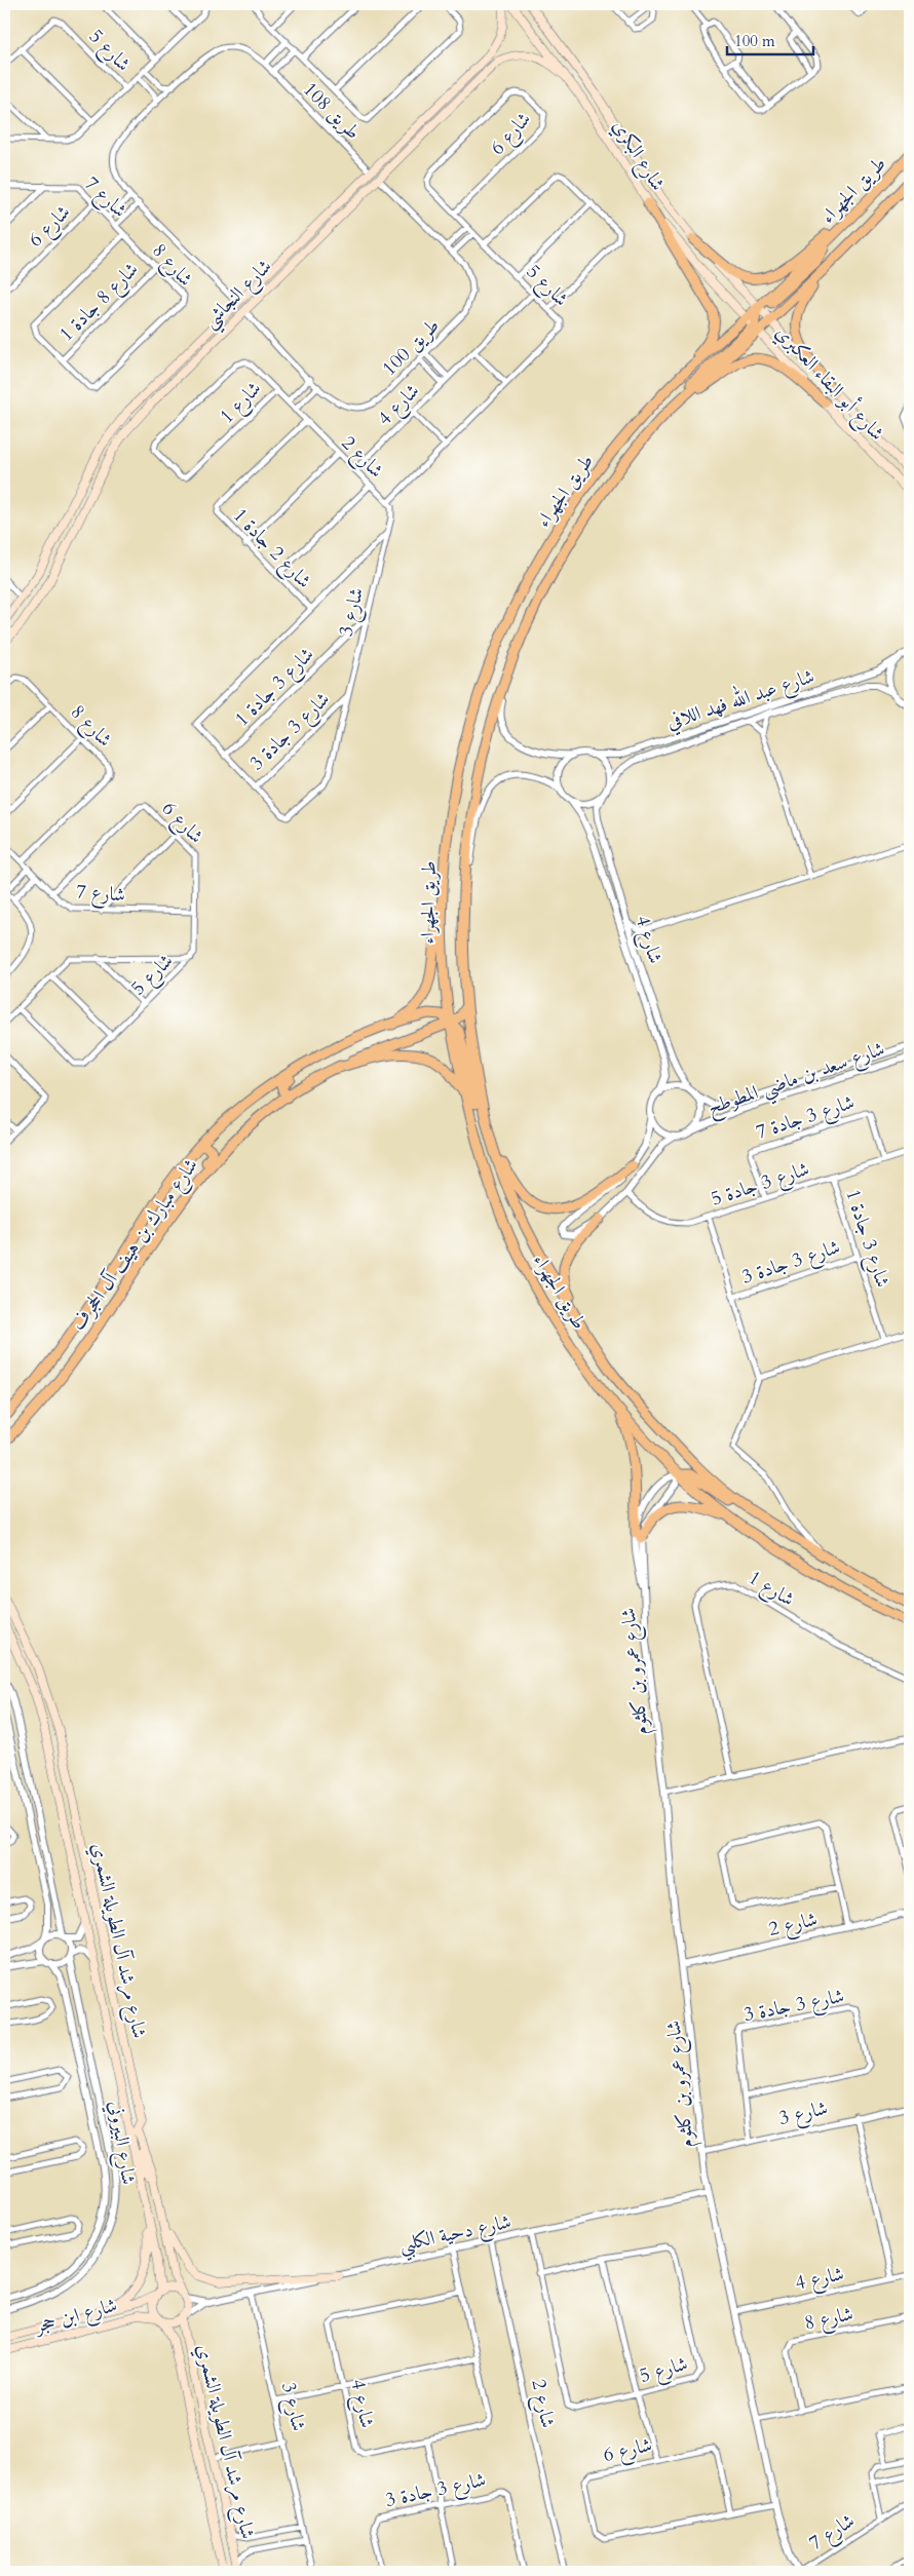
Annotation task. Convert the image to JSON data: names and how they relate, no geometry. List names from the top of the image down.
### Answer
{
  "streets": {
    "main road": [
      "شارع البكري",
      "طريق الجهراء",
      "شارع النجاشي",
      "شارع أبو البقاء العكبري",
      "شارع مبارك بن هيف آل الحجرف",
      "شارع مرشد آل الطويلة الشمري",
      "شارع ابن حجر"
    ],
    "street": [
      "شارع 5",
      "طريق 108",
      "شارع 6",
      "شارع 7",
      "شارع 8",
      "شارع 8 جادة 1",
      "طريق 100",
      "شارع 1",
      "شارع 4",
      "شارع 2",
      "شارع 2 جادة 1",
      "شارع 3",
      "شارع 3 جادة 1",
      "شارع عبد الله فهد اللافي",
      "شارع 3 جادة 3",
      "شارع سعد بن ماضي المطوطح",
      "شارع 3 جادة 7",
      "شارع 3 جادة 5",
      "شارع عمرو بن كلثوم",
      "شارع البيروني",
      "شارع دحية الكلبي"
    ]
  },
  "crossings": [
    ["شارع 5", "شارع 6"],
    ["شارع 5", "شارع 4"],
    ["شارع 5", "شارع 2"],
    ["شارع 5", "شارع دحية الكلبي"],
    ["طريق 108", "شارع النجاشي"],
    ["شارع 6", "شارع 7"],
    ["شارع 6", "شارع عمرو بن كلثوم"],
    ["شارع البكري", "طريق الجهراء"],
    ["شارع البكري", "شارع النجاشي"],
    ["شارع البكري", "شارع أبو البقاء العكبري"],
    ["طريق الجهراء", "شارع أبو البقاء العكبري"],
    ["طريق الجهراء", "شارع مبارك بن هيف آل الحجرف"],
    ["طريق الجهراء", "شارع عمرو بن كلثوم"],
    ["شارع 7", "شارع 8"],
    ["شارع 7", "شارع عمرو بن كلثوم"],
    ["شارع 8", "شارع 8 جادة 1"],
    ["شارع النجاشي", "طريق 100"],
    ["طريق 100", "شارع 4"],
    ["شارع 1", "شارع 2"],
    ["شارع 4", "شارع 2"],
    ["شارع 4", "شارع عبد الله فهد اللافي"],
    ["شارع 4", "شارع سعد بن ماضي المطوطح"],
    ["شارع 4", "شارع عمرو بن كلثوم"],
    ["شارع 4", "شارع دحية الكلبي"],
    ["شارع 2", "شارع 2 جادة 1"],
    ["شارع 2", "شارع 3"],
    ["شارع 2", "شارع عمرو بن كلثوم"],
    ["شارع 2", "شارع دحية الكلبي"],
    ["شارع 2 جادة 1", "شارع 3"],
    ["شارع 3", "شارع 3 جادة 1"],
    ["شارع 3", "شارع 3 جادة 3"],
    ["شارع 3", "شارع عمرو بن كلثوم"],
    ["شارع 3", "شارع دحية الكلبي"],
    ["شارع 3 جادة 1", "شارع 3 جادة 3"],
    ["شارع 3 جادة 1", "شارع 3 جادة 5"],
    ["شارع 3 جادة 7", "شارع 3 جادة 5"],
    ["شارع عمرو بن كلثوم", "شارع دحية الكلبي"],
    ["شارع مرشد آل الطويلة الشمري", "شارع دحية الكلبي"],
    ["شارع مرشد آل الطويلة الشمري", "شارع ابن حجر"],
    ["شارع دحية الكلبي", "شارع ابن حجر"]
  ],
  "scale_bar": "100 m"
}
